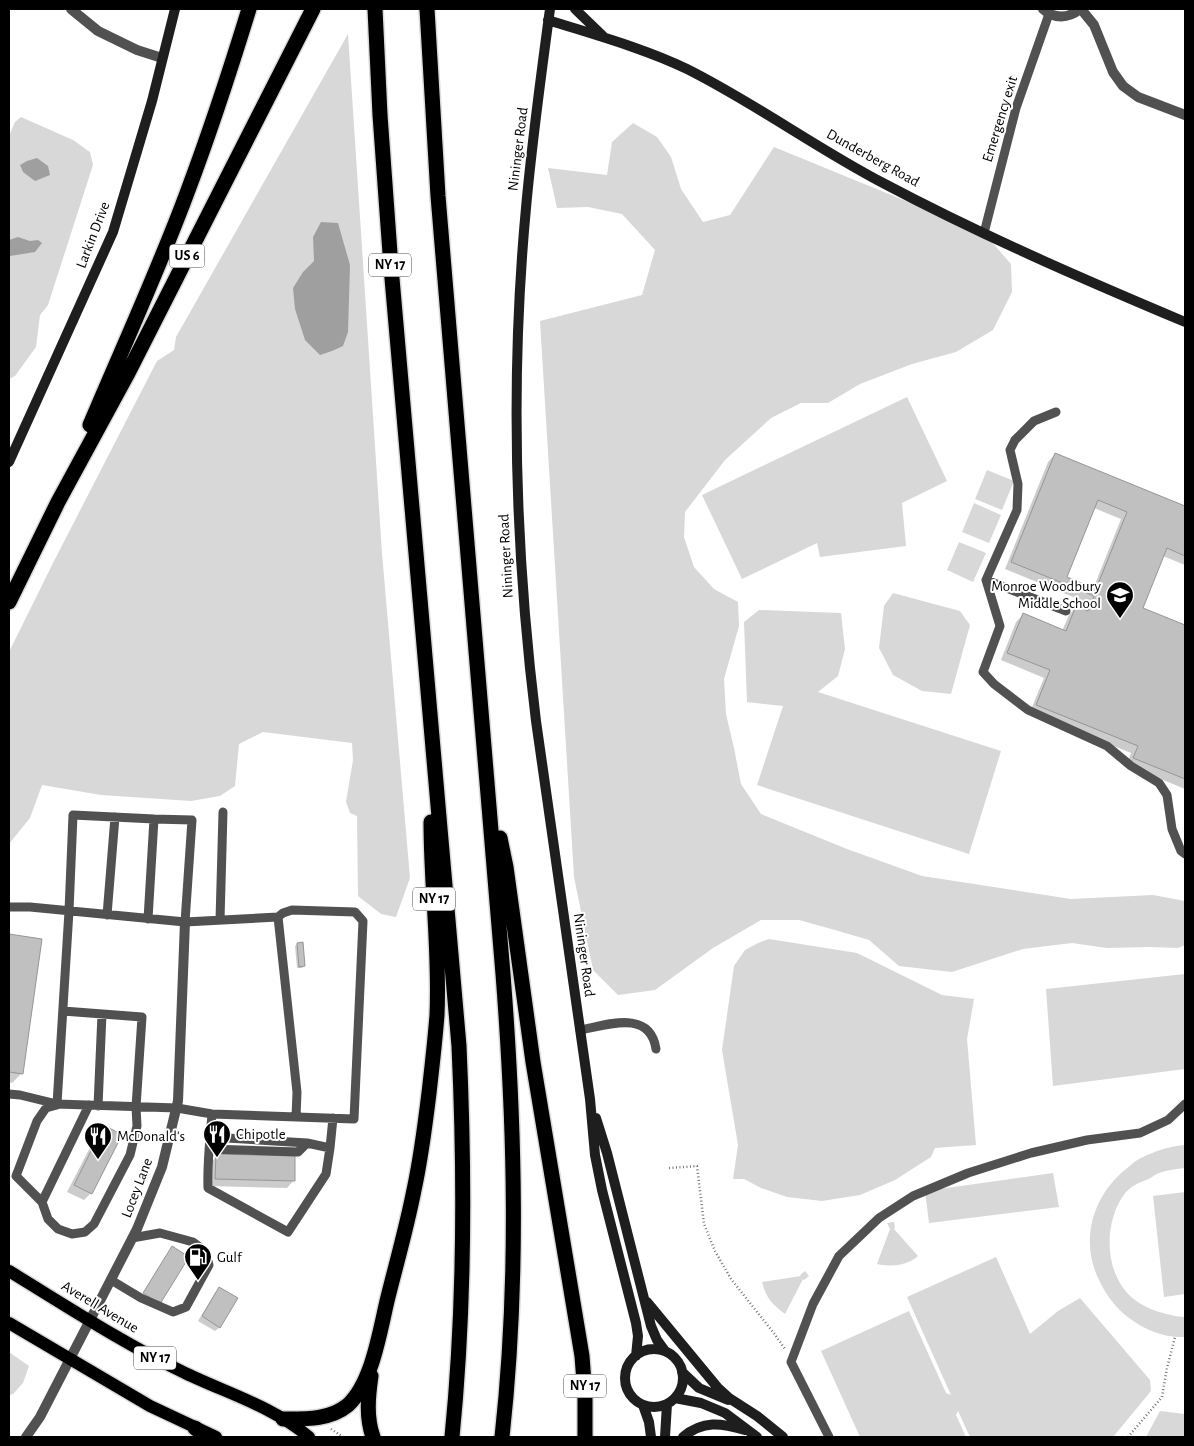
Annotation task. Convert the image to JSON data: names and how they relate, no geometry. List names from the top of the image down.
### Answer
{
  "streets": {
    "highway": ["US 6", "NY 17"],
    "main road": ["Averell Avenue"],
    "street": [
      "Nininger Road",
      "Dunderberg Road",
      "Larkin Drive",
      "Locey Lane"
    ],
    "lane": ["Emergency exit"]
  },
  "crossings": [
    ["Emergency exit", "Dunderberg Road"],
    ["Nininger Road", "Dunderberg Road"],
    ["NY 17", "Averell Avenue"],
    ["Locey Lane", "Averell Avenue"]
  ],
  "places": {
    "school or university": ["Monroe Woodbury Middle School"],
    "restaurant": ["Chipotle", "McDonald's"],
    "fuel station": ["Gulf"]
  }
}
